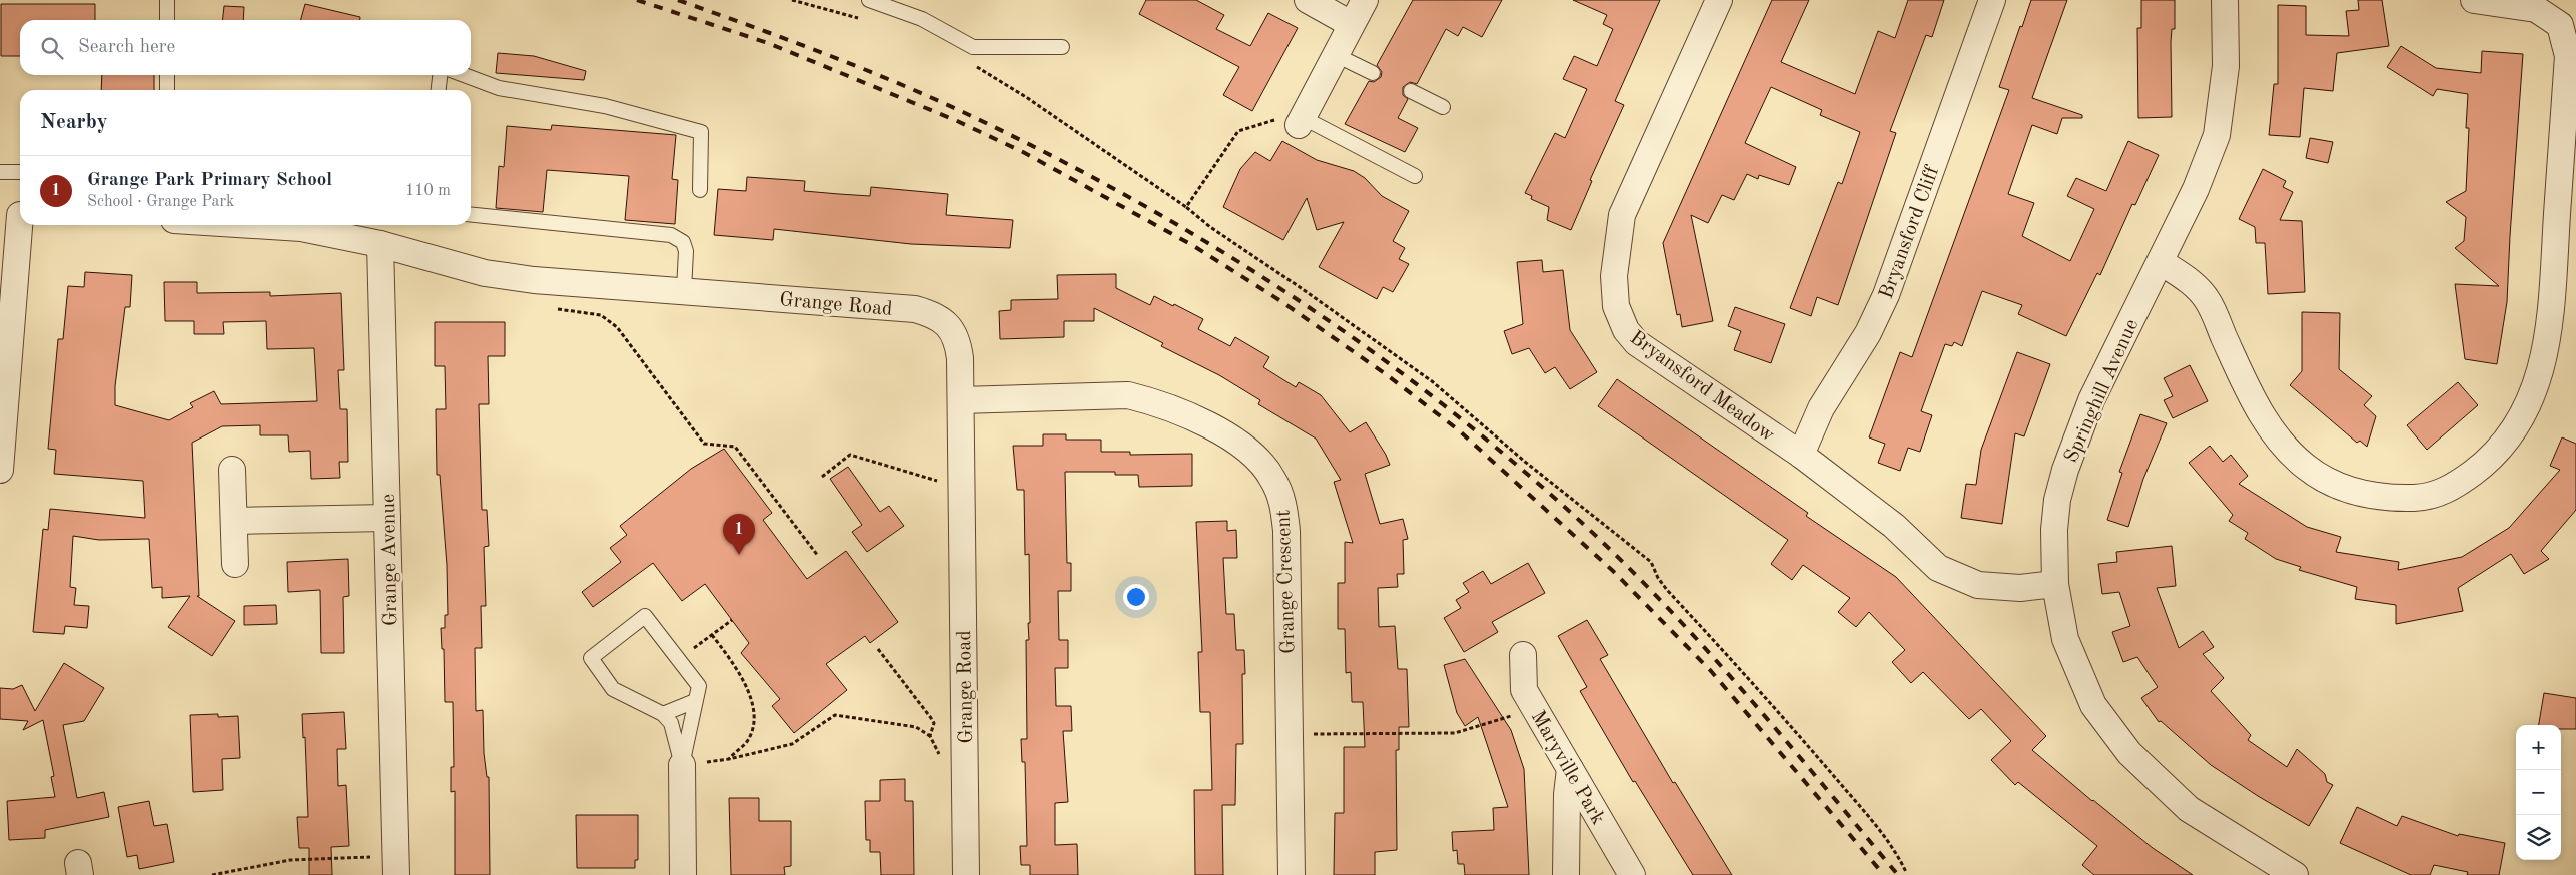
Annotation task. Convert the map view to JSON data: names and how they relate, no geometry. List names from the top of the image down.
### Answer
{
  "streets": {
    "street": [
      "Bryansford Cliff",
      "Grange Road",
      "Bryansford Meadow",
      "Springhill Avenue",
      "Grange Avenue",
      "Grange Crescent",
      "Maryville Park"
    ]
  },
  "crossings": [
    ["Bryansford Cliff", "Bryansford Meadow"],
    ["Grange Road", "Grange Avenue"],
    ["Grange Road", "Grange Crescent"],
    ["Bryansford Meadow", "Springhill Avenue"]
  ],
  "page": {
    "search": "Search here",
    "heading": "Nearby",
    "list": [
      {
        "mark": "1",
        "name": "Grange Park Primary School",
        "note": "School · Grange Park",
        "value": "110 m"
      }
    ],
    "pins": "1",
    "map_buttons": ["+", "−"]
  }
}
